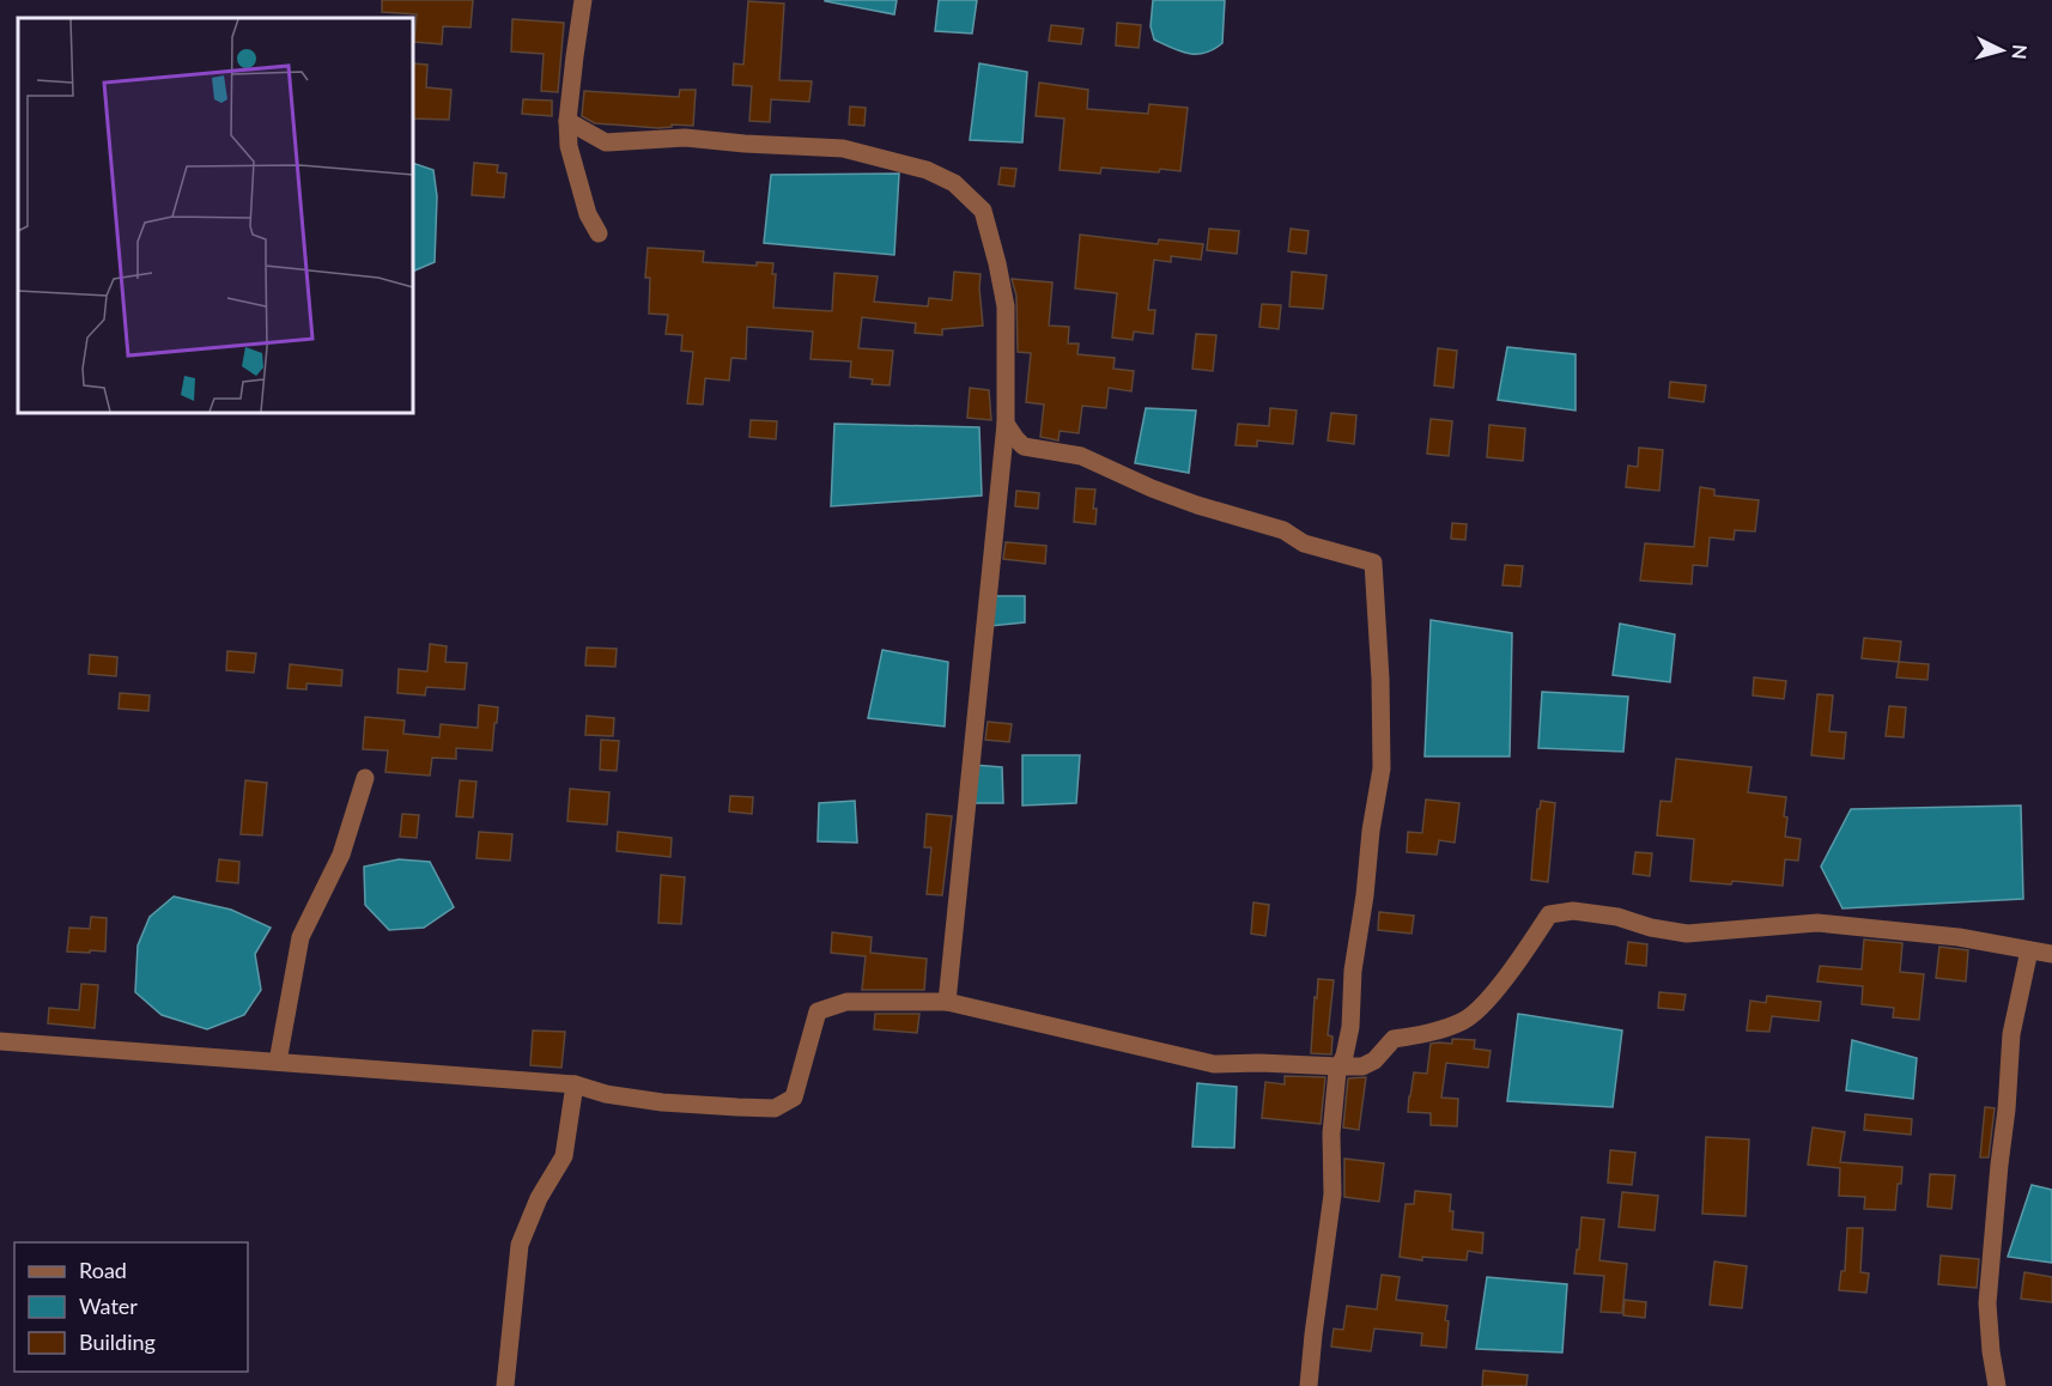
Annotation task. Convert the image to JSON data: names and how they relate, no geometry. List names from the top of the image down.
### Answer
{
  "legend": ["Road", "Water", "Building"],
  "north": "right"
}
